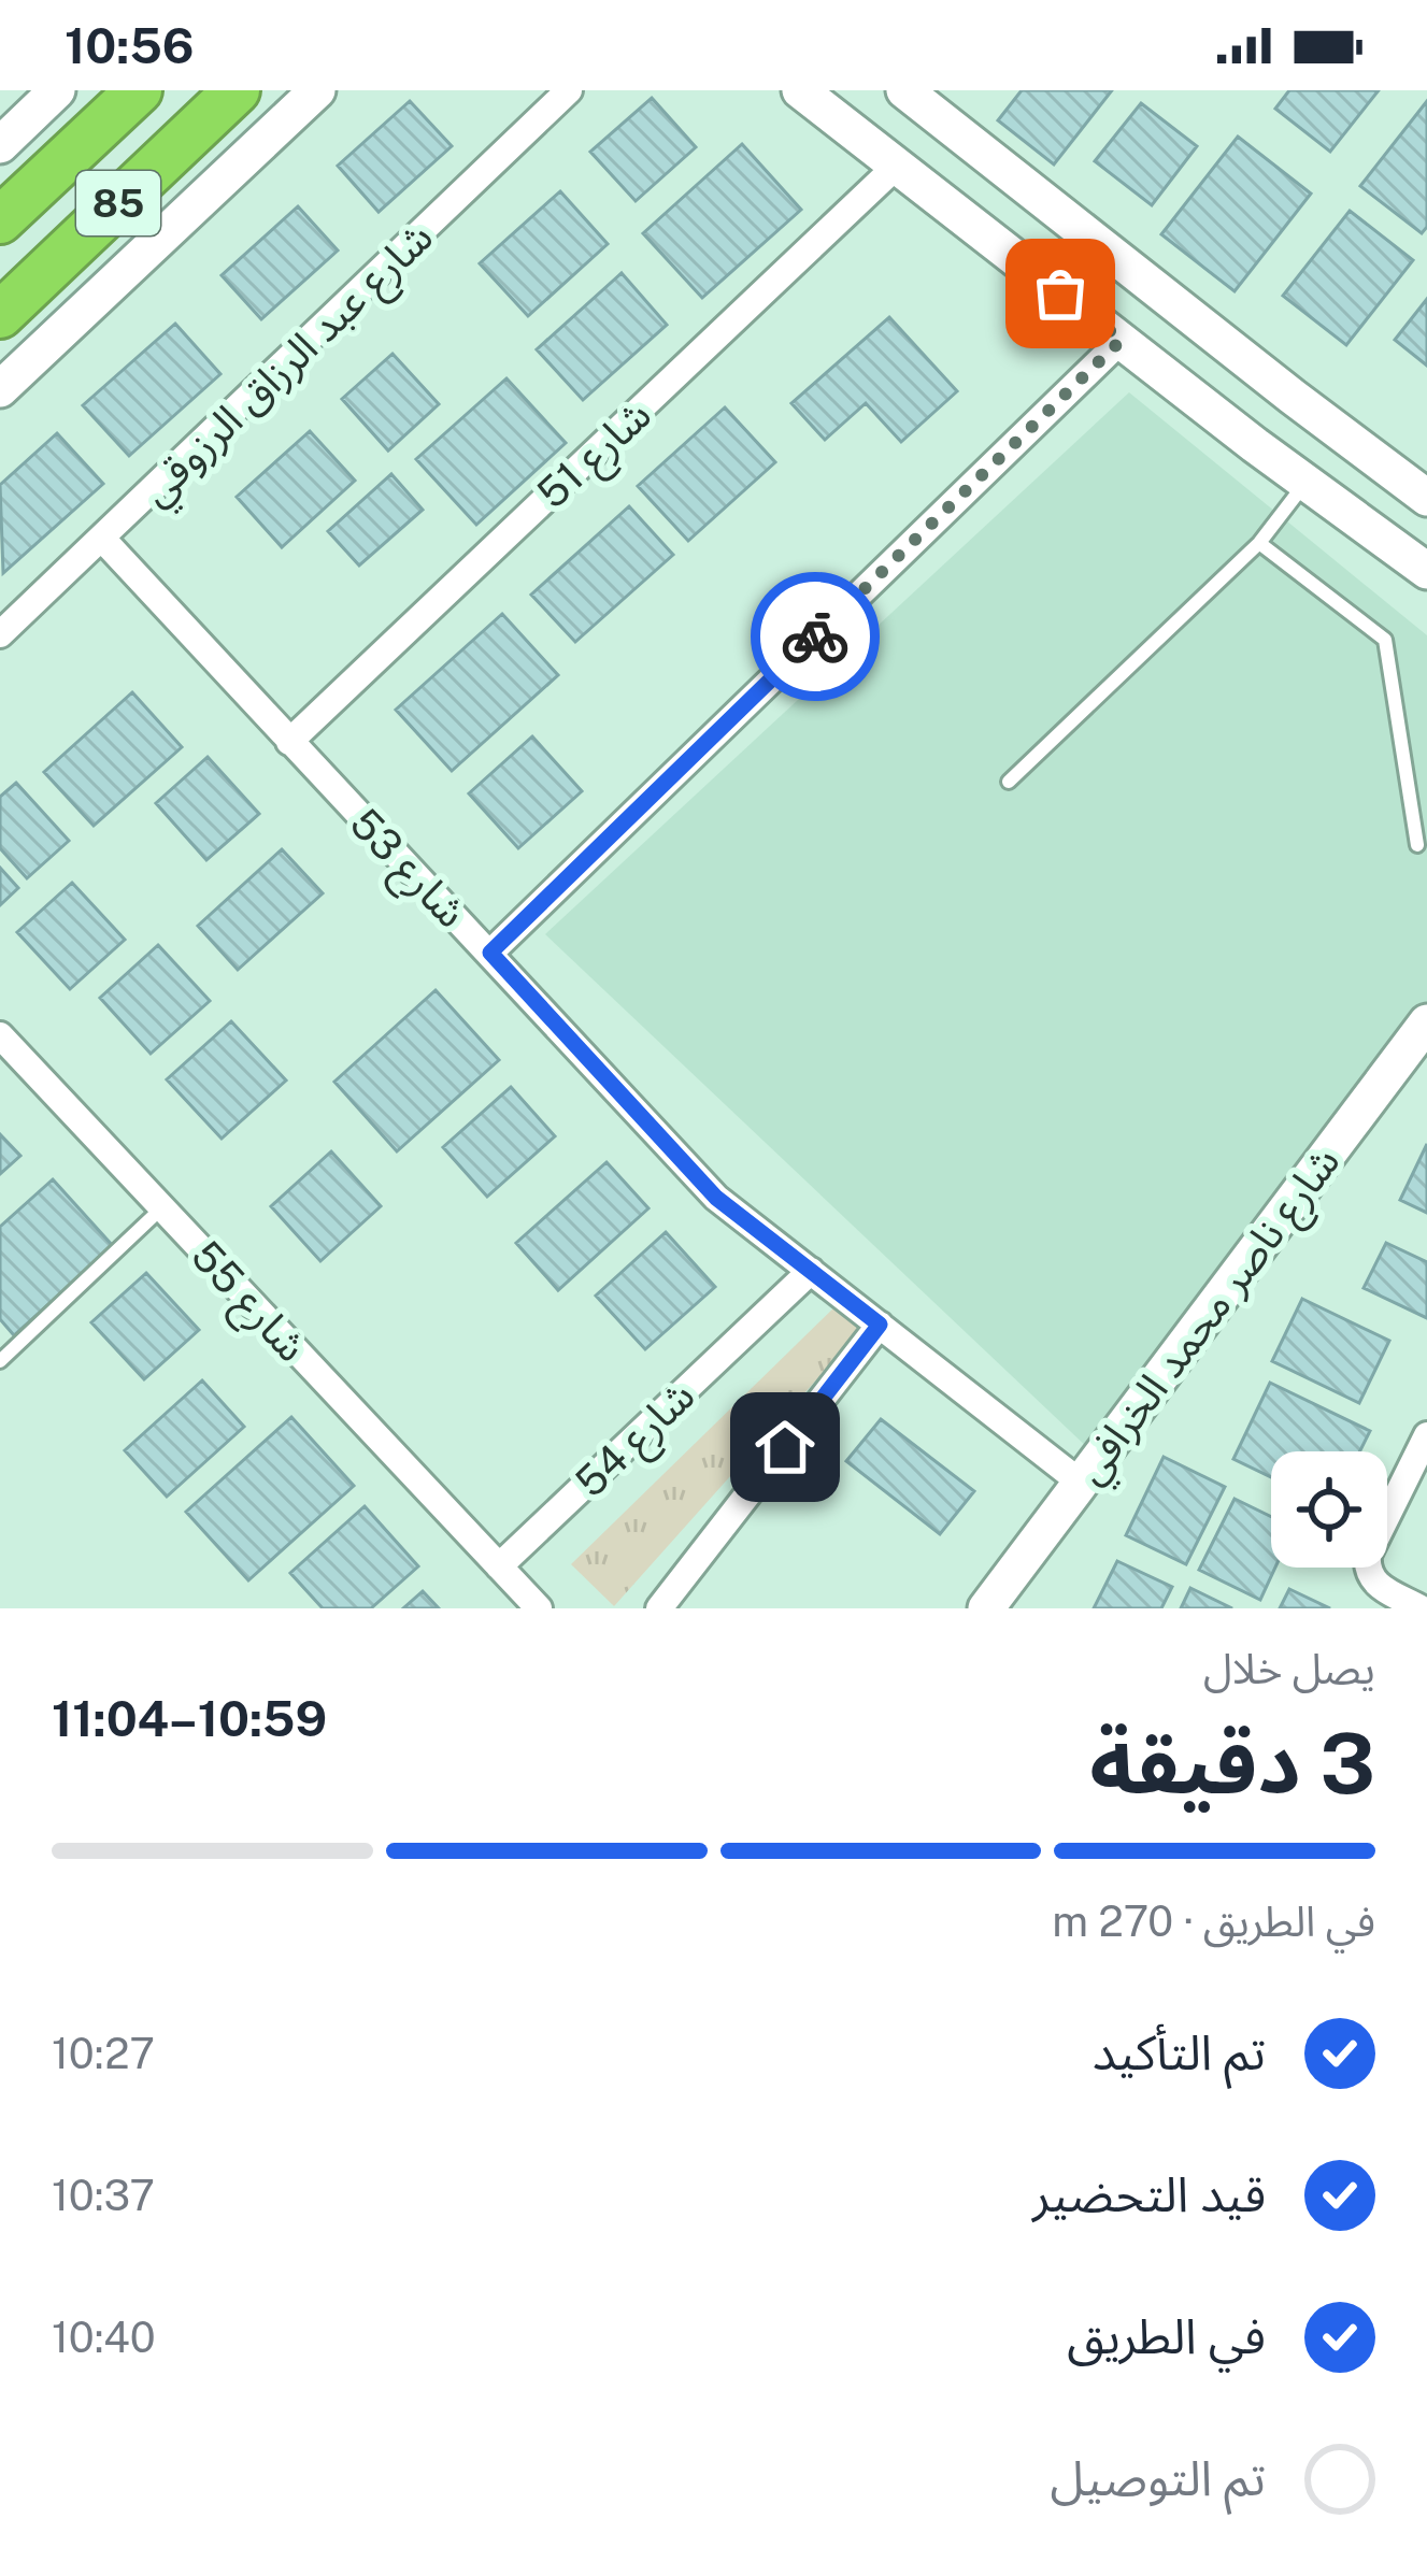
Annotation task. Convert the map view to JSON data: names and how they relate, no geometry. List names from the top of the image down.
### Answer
{
  "streets": {
    "highway": ["85"],
    "main road": ["شارع ناصر محمد الخرافي"],
    "street": [
      "شارع عبد الرزاق الرزوقي",
      "شارع 51",
      "شارع 53",
      "شارع 55",
      "شارع 54"
    ]
  },
  "crossings": [
    ["شارع عبد الرزاق الرزوقي", "شارع 53"],
    ["شارع 51", "شارع 53"],
    ["شارع 53", "شارع ناصر محمد الخرافي"],
    ["شارع 53", "شارع 54"],
    ["شارع 55", "شارع 54"]
  ],
  "page": {
    "status": "10:56",
    "heading": ["3 دقيقة", "يصل خلال", "10:59–11:04"],
    "bar": "في الطريق · 270 m",
    "list": [
      ["تم التأكيد", "10:27"],
      ["قيد التحضير", "10:37"],
      ["في الطريق", "10:40"],
      "تم التوصيل"
    ]
  }
}
